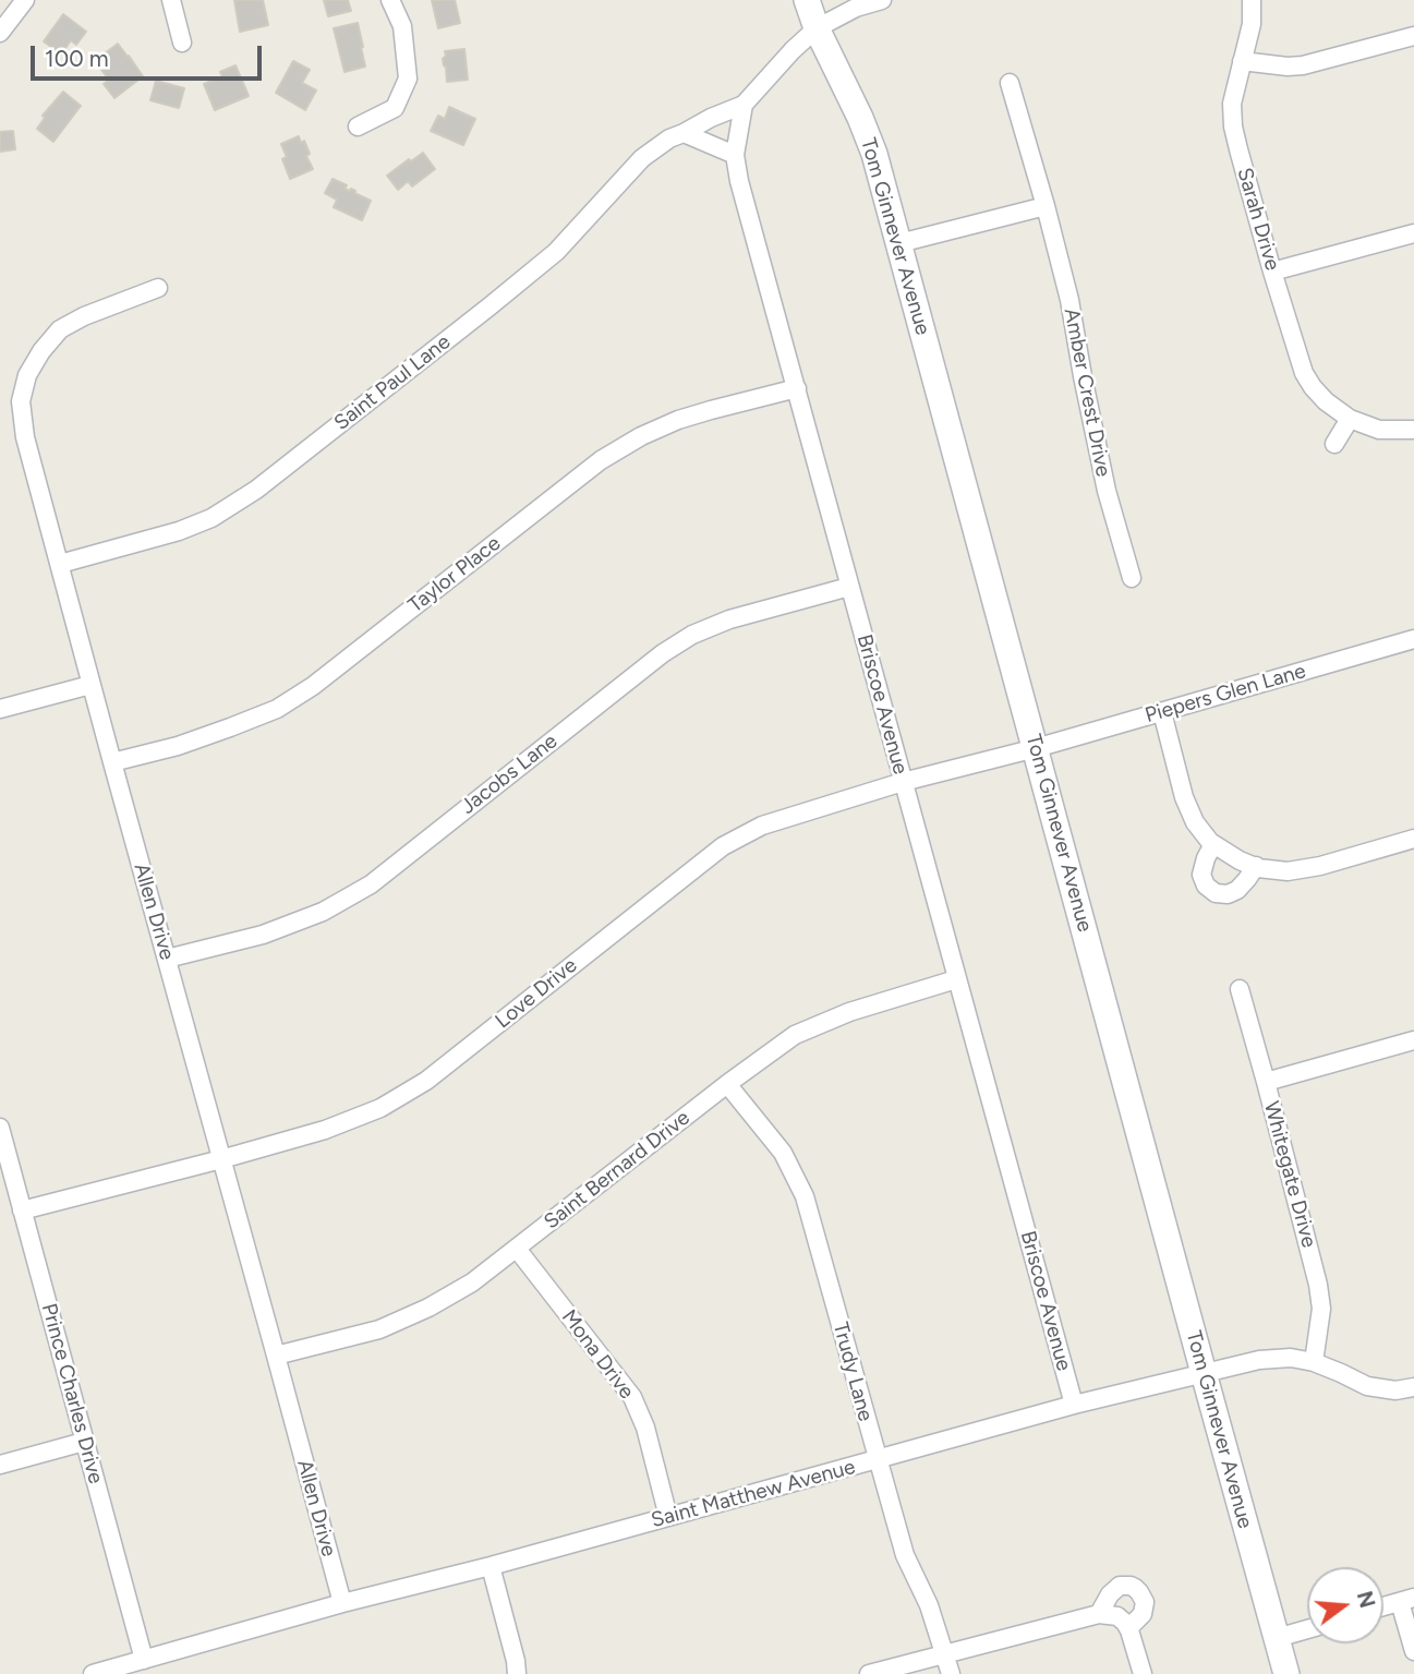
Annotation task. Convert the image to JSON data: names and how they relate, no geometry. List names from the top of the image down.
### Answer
{
  "streets": {
    "main road": ["Tom Ginnever Avenue"],
    "street": [
      "Sarah Drive",
      "Saint Paul Lane",
      "Amber Crest Drive",
      "Taylor Place",
      "Piepers Glen Lane",
      "Briscoe Avenue",
      "Jacobs Lane",
      "Allen Drive",
      "Love Drive",
      "Saint Bernard Drive",
      "Whitegate Drive",
      "Mona Drive",
      "Trudy Lane",
      "Prince Charles Drive",
      "Saint Matthew Avenue"
    ]
  },
  "crossings": [
    ["Tom Ginnever Avenue", "Piepers Glen Lane"],
    ["Tom Ginnever Avenue", "Love Drive"],
    ["Tom Ginnever Avenue", "Saint Matthew Avenue"],
    ["Saint Paul Lane", "Briscoe Avenue"],
    ["Saint Paul Lane", "Allen Drive"],
    ["Taylor Place", "Briscoe Avenue"],
    ["Taylor Place", "Allen Drive"],
    ["Piepers Glen Lane", "Love Drive"],
    ["Briscoe Avenue", "Jacobs Lane"],
    ["Briscoe Avenue", "Love Drive"],
    ["Briscoe Avenue", "Saint Bernard Drive"],
    ["Briscoe Avenue", "Saint Matthew Avenue"],
    ["Jacobs Lane", "Allen Drive"],
    ["Allen Drive", "Love Drive"],
    ["Allen Drive", "Saint Bernard Drive"],
    ["Allen Drive", "Saint Matthew Avenue"],
    ["Love Drive", "Prince Charles Drive"],
    ["Saint Bernard Drive", "Mona Drive"],
    ["Saint Bernard Drive", "Trudy Lane"],
    ["Whitegate Drive", "Saint Matthew Avenue"],
    ["Mona Drive", "Saint Matthew Avenue"],
    ["Trudy Lane", "Saint Matthew Avenue"],
    ["Prince Charles Drive", "Saint Matthew Avenue"]
  ],
  "scale_bar": "100 m",
  "north": "right"
}
